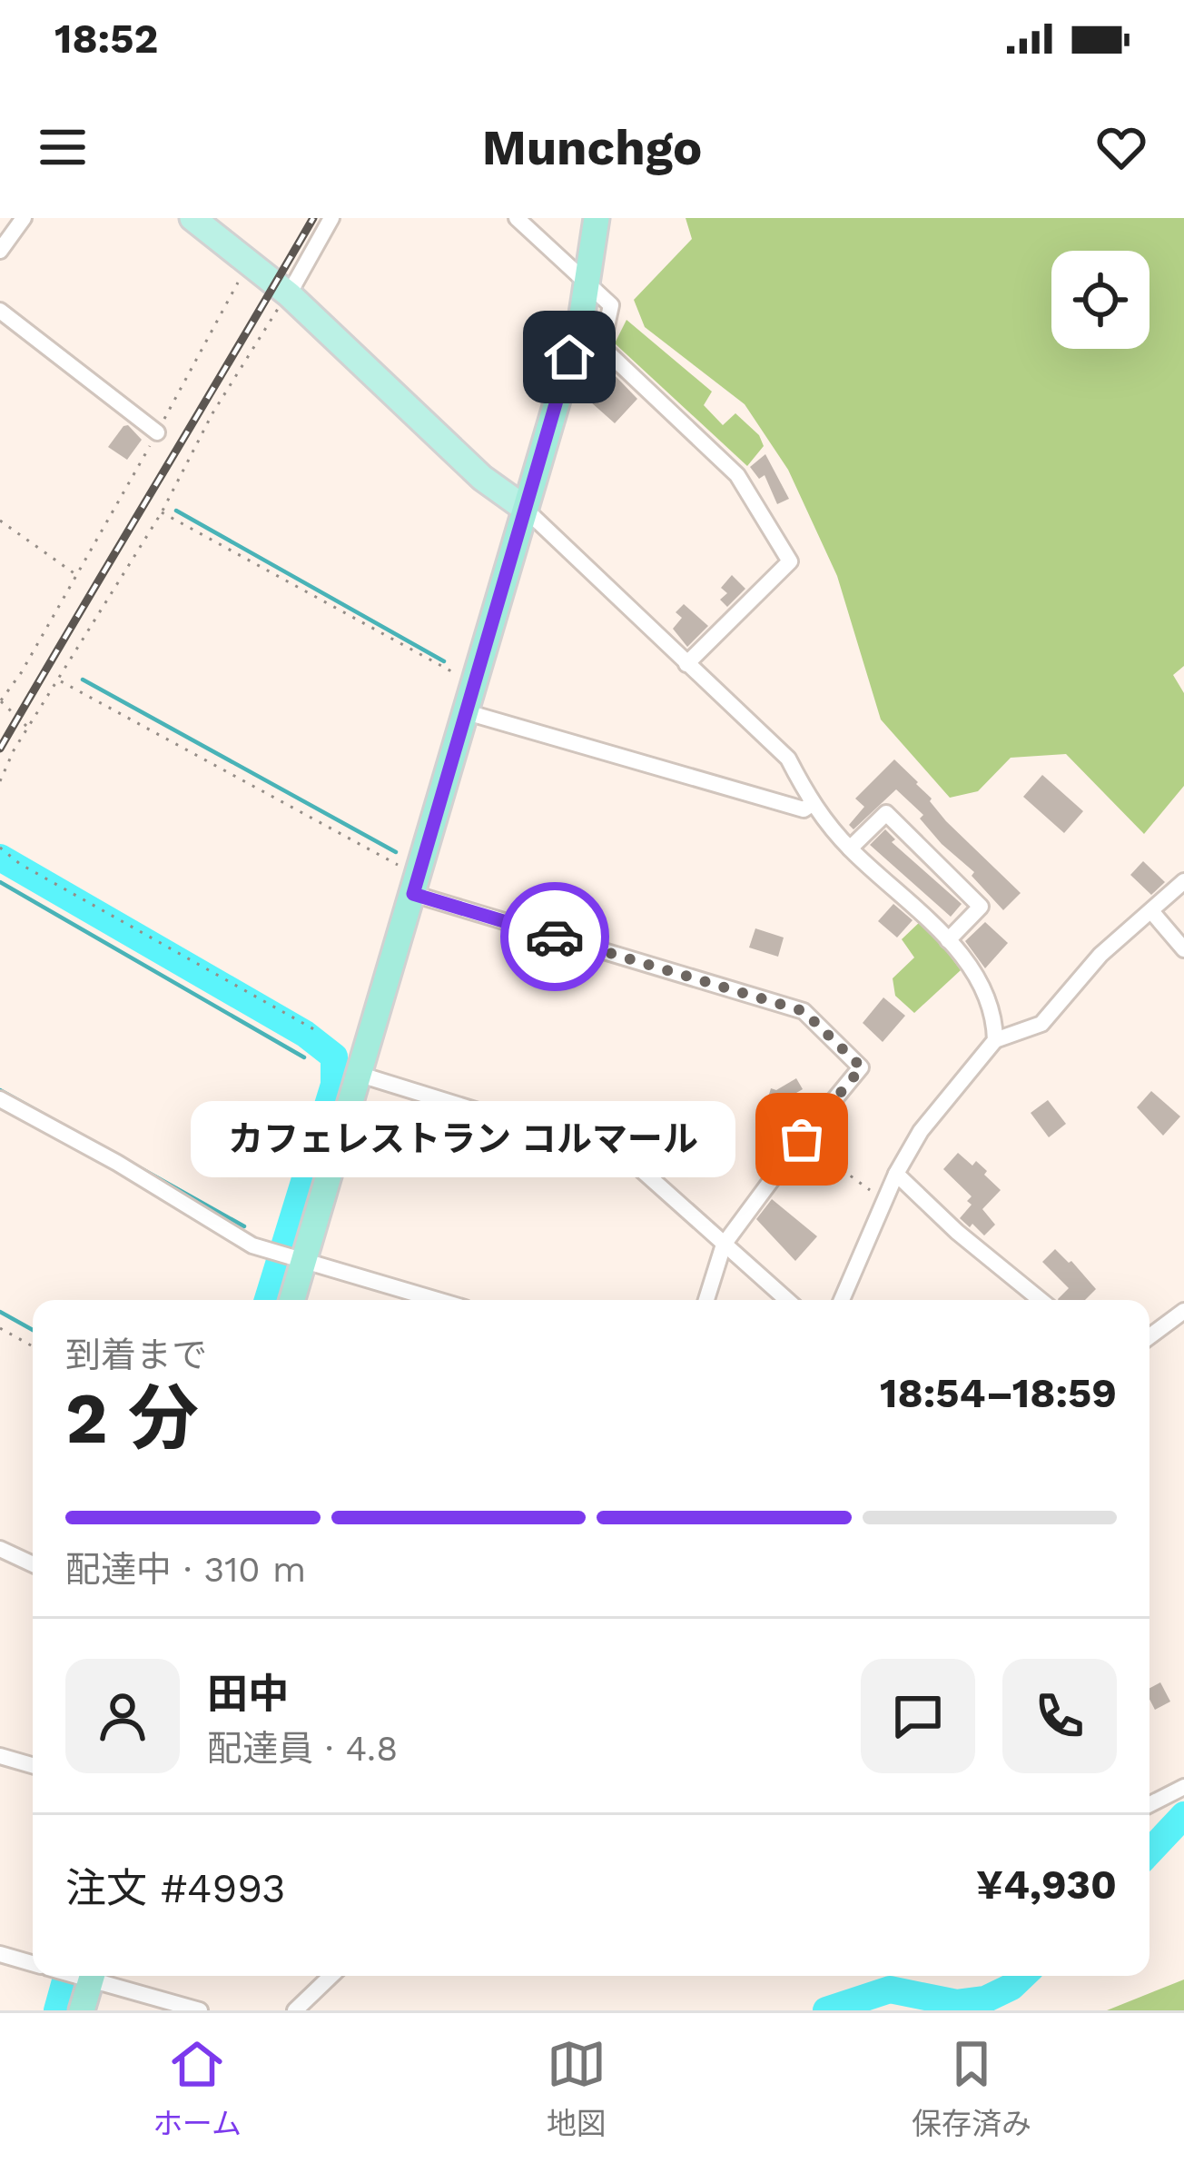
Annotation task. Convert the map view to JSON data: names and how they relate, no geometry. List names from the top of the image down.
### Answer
{
  "places": ["カフェレストラン コルマール"],
  "page": {
    "status": "18:52",
    "header": "Munchgo",
    "bubble": "カフェレストラン コルマール",
    "heading": ["2 分", "到着まで", "18:54–18:59"],
    "panel": [
      "田中",
      "配達員 · 4.8",
      "注文 #4993",
      "¥4,930"
    ],
    "bar": "配達中 · 310 m",
    "tabs": ["ホーム", "地図", "保存済み"]
  }
}
